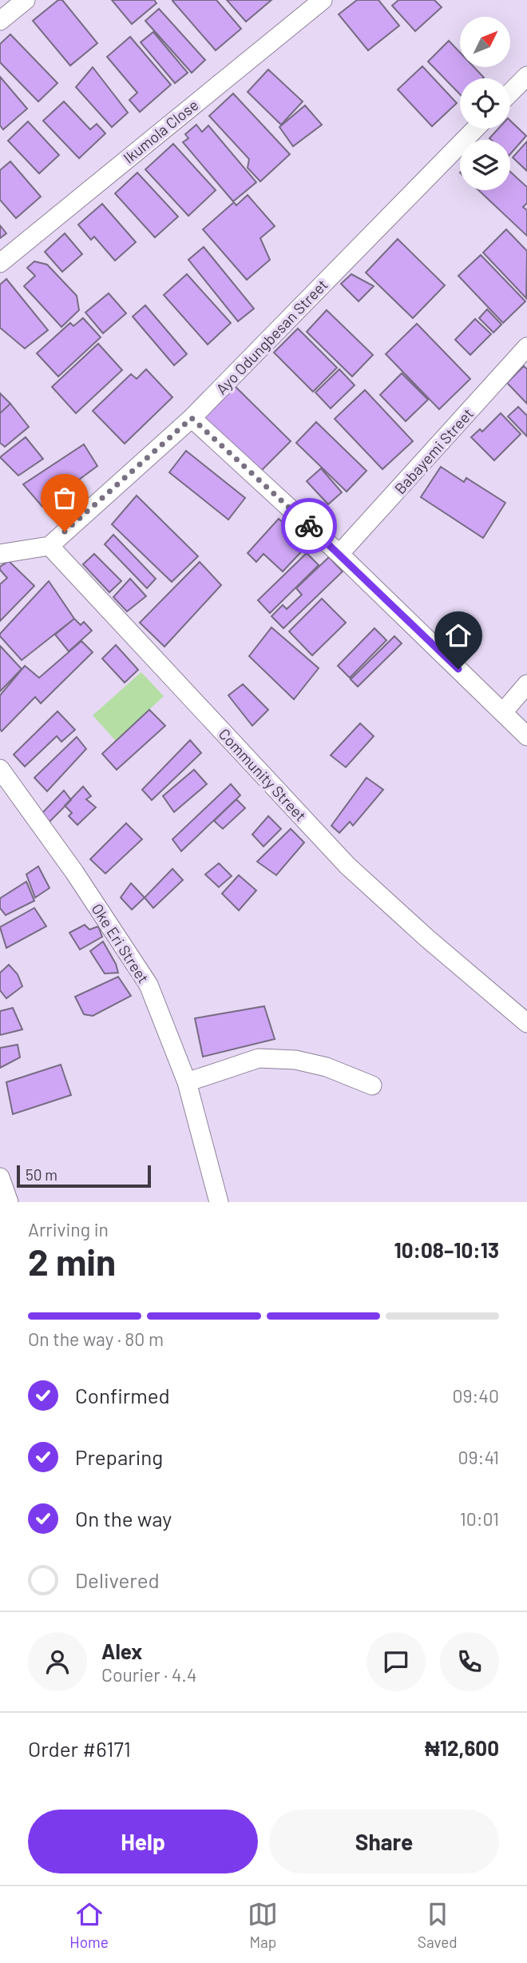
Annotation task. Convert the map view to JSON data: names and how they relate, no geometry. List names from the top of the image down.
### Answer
{
  "streets": {
    "street": [
      "Ikumola Close",
      "Ayo Odungbesan Street",
      "Babayemi Street",
      "Community Street",
      "Oke Eri Street"
    ]
  },
  "crossings": [
    ["Ayo Odungbesan Street", "Community Street"]
  ],
  "scale_bar": "50 m",
  "north": "top right",
  "page": {
    "scale": "50 m",
    "heading": ["2 min", "Arriving in", "10:08–10:13"],
    "panel": [
      "Alex",
      "Courier · 4.4",
      "Order #6171",
      "₦12,600"
    ],
    "bar": "On the way · 80 m",
    "list": [
      ["Confirmed", "09:40"],
      ["Preparing", "09:41"],
      ["On the way", "10:01"],
      "Delivered"
    ],
    "buttons": ["Help", "Share"],
    "tabs": ["Home", "Map", "Saved"]
  }
}
